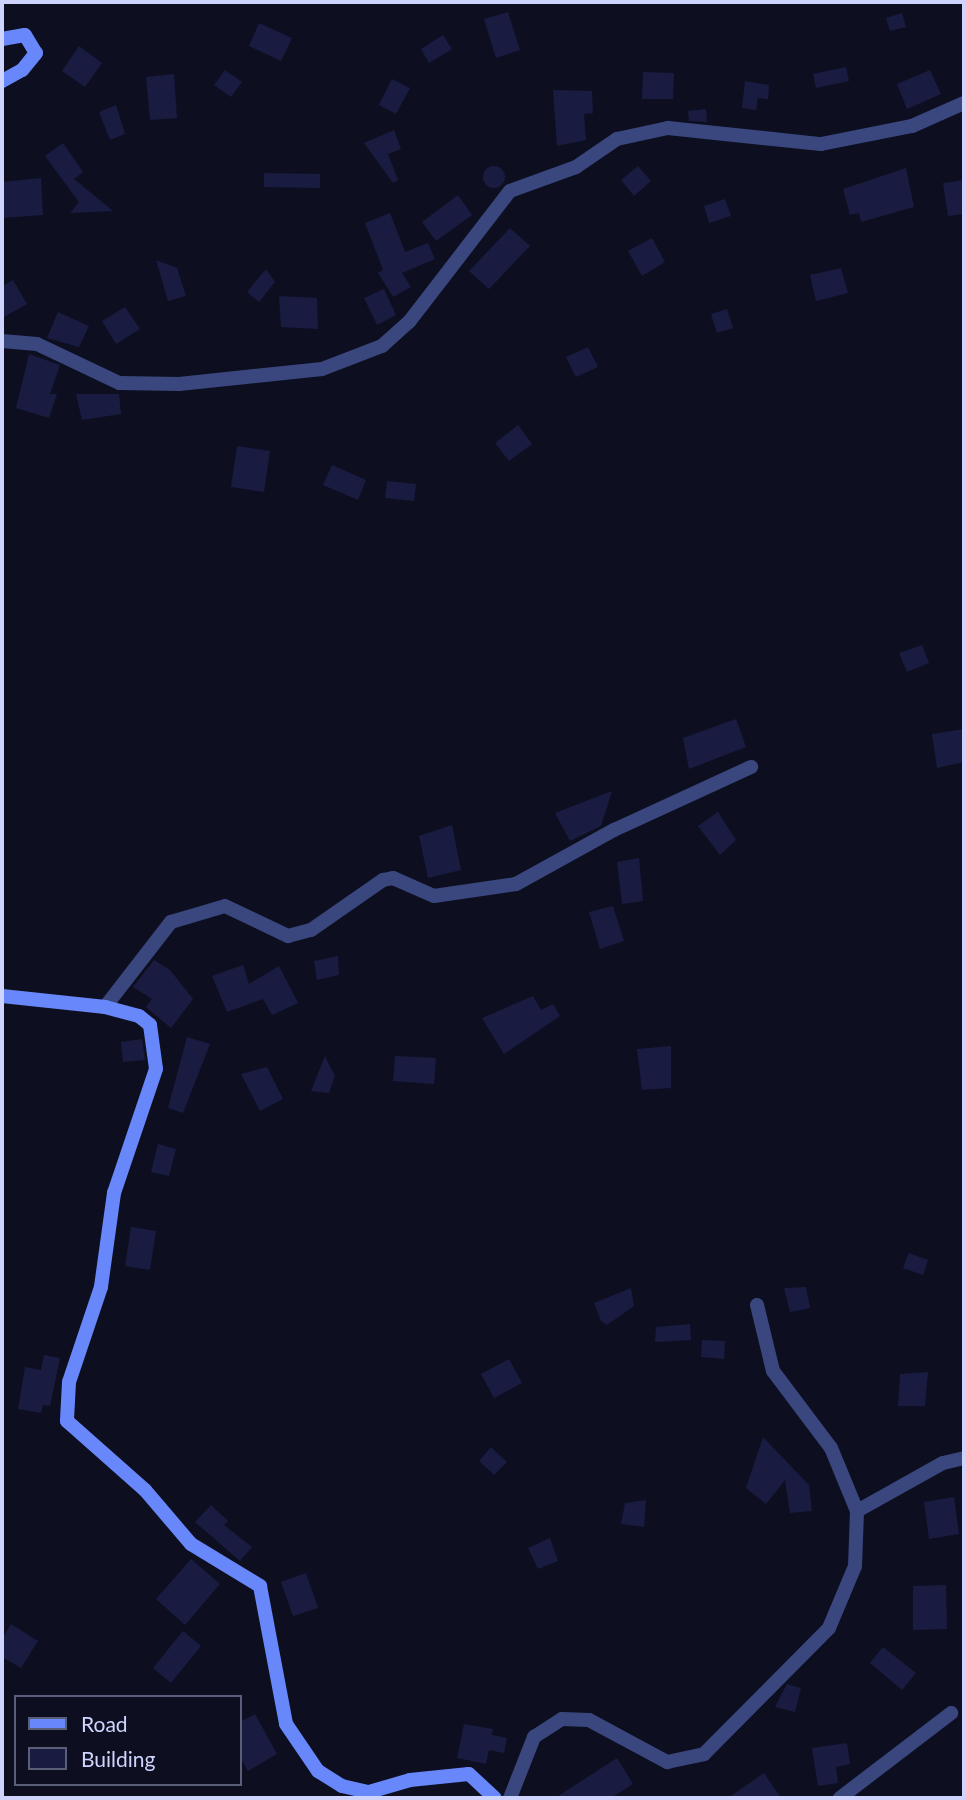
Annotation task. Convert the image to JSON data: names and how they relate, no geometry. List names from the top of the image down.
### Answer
{
  "legend": ["Road", "Building"]
}
